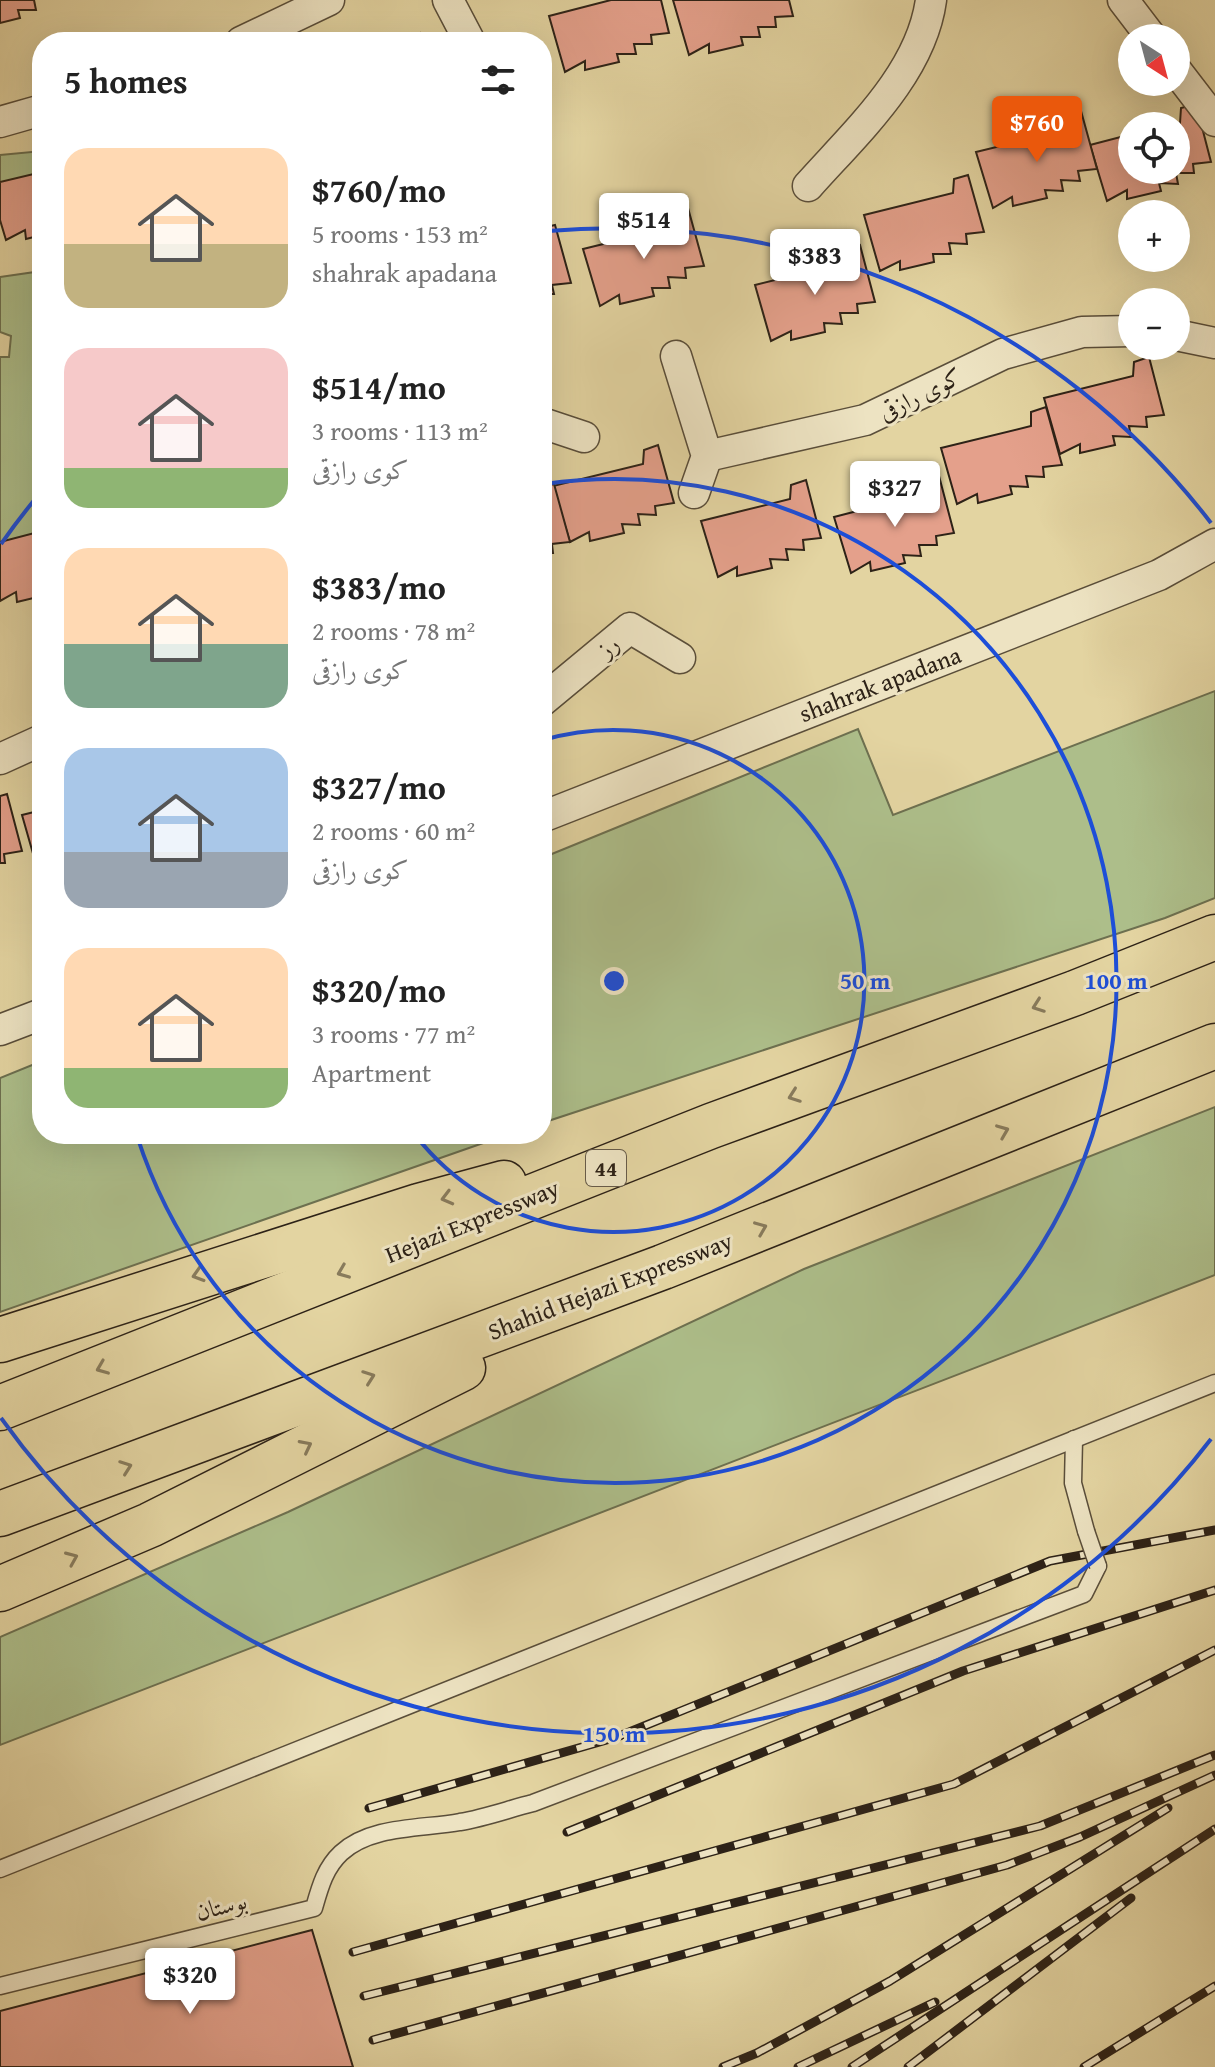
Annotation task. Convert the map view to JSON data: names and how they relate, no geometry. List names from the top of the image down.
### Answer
{
  "streets": {
    "highway": ["44", "Hejazi Expressway", "Shahid Hejazi Expressway"],
    "street": ["کوی رازقی", "رز", "shahrak apadana"],
    "lane": ["بوستان"]
  },
  "north": "bottom right",
  "page": {
    "map_buttons": ["+", "−"],
    "heading": "5 homes",
    "price": [
      "$760",
      "$514",
      "$383",
      "$327",
      "$320"
    ],
    "list": [
      {
        "name": "$760/mo",
        "note": "5 rooms · 153 m² · shahrak apadana"
      },
      {
        "name": "$514/mo",
        "note": "3 rooms · 113 m² · کوی رازقی"
      },
      {
        "name": "$383/mo",
        "note": "2 rooms · 78 m² · کوی رازقی"
      },
      {
        "name": "$327/mo",
        "note": "2 rooms · 60 m² · کوی رازقی"
      },
      {
        "name": "$320/mo",
        "note": "3 rooms · 77 m² · Apartment"
      }
    ]
  },
  "rings": ["50 m", "100 m", "150 m"]
}
